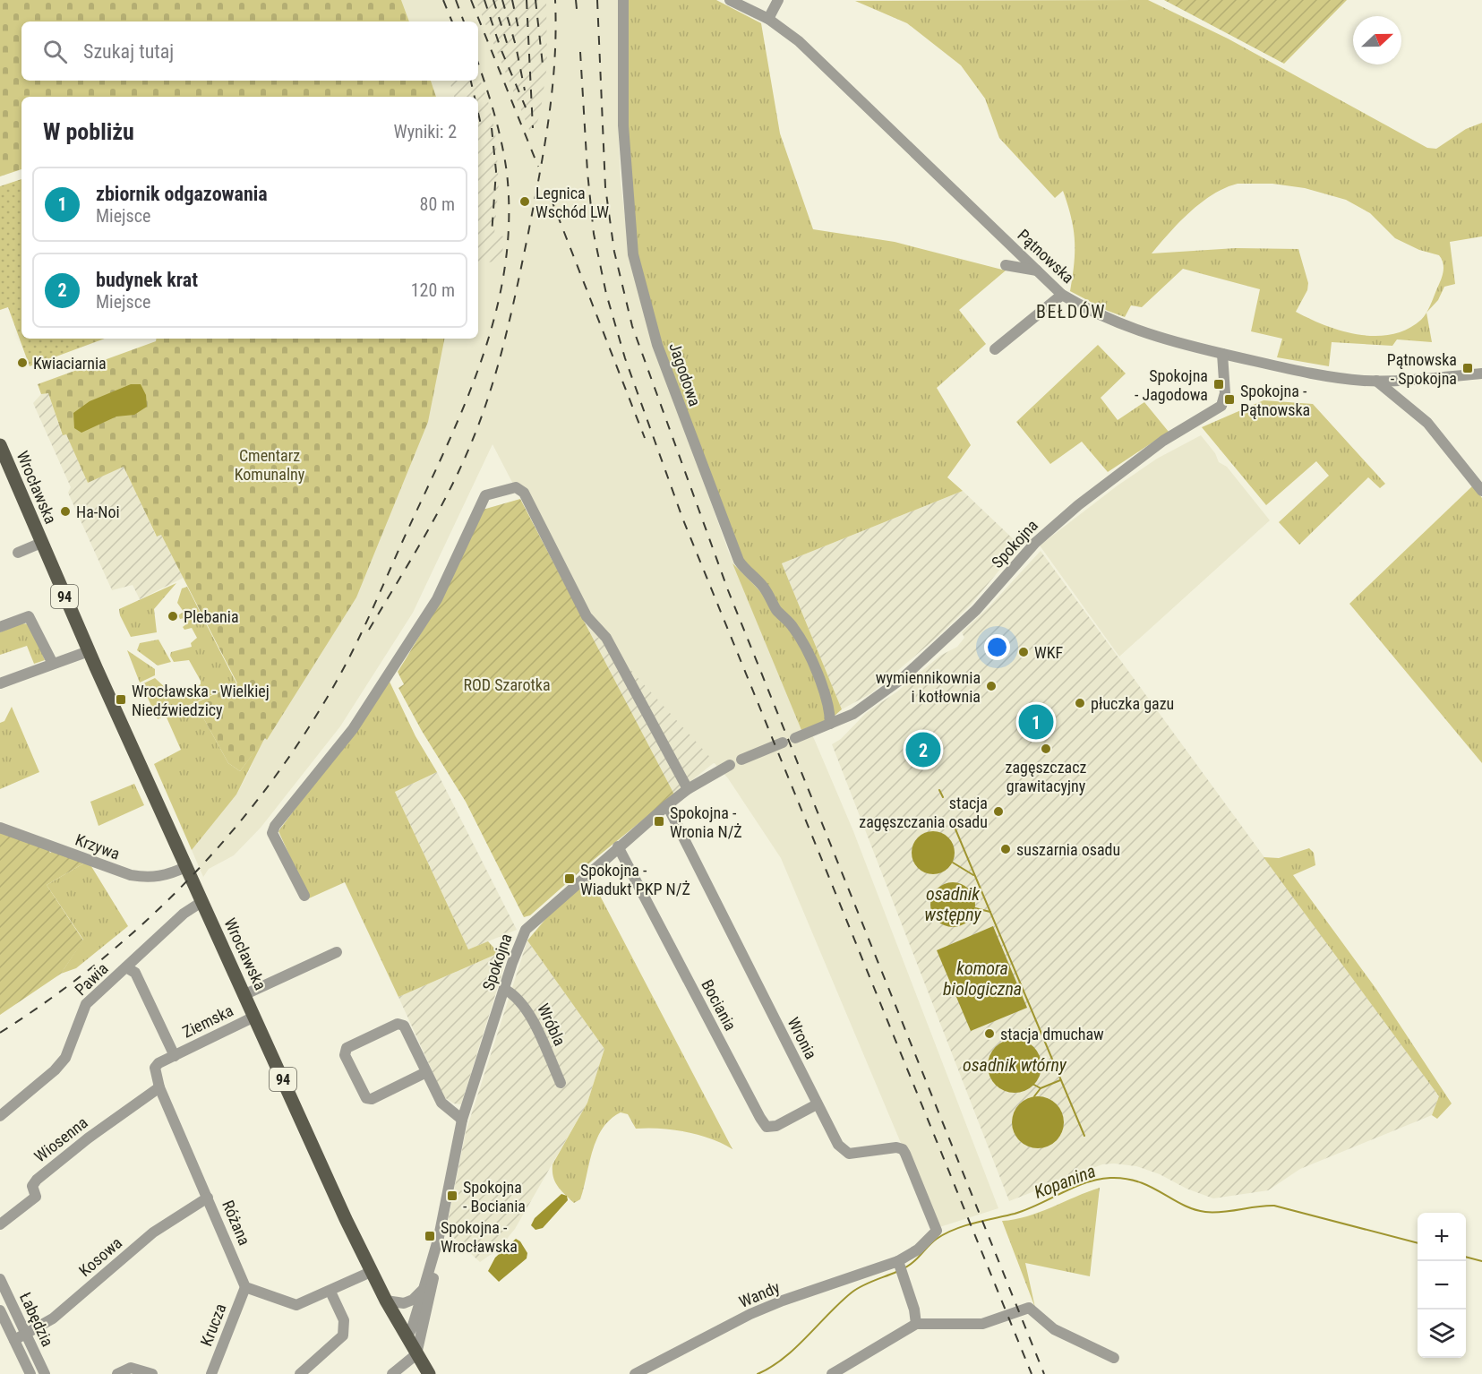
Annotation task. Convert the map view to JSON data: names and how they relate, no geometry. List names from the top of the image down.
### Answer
{
  "streets": {
    "main road": ["Wrocławska", "94"],
    "street": [
      "Pątnowska",
      "Jagodowa",
      "Spokojna",
      "Krzywa",
      "Pawia",
      "Bociania",
      "Ziemska",
      "Wróbla",
      "Wronia",
      "Wiosenna",
      "Różana",
      "Kosowa",
      "Wandy",
      "Łabędzia",
      "Krucza"
    ]
  },
  "crossings": [
    ["Pątnowska", "Spokojna"],
    ["Jagodowa", "Spokojna"],
    ["Wrocławska", "Spokojna"],
    ["Wrocławska", "Krzywa"],
    ["Wrocławska", "Pawia"],
    ["Wrocławska", "Ziemska"],
    ["Spokojna", "Bociania"],
    ["Spokojna", "Wróbla"],
    ["Spokojna", "Wronia"],
    ["Bociania", "Wronia"],
    ["Ziemska", "Różana"],
    ["Wronia", "Wandy"],
    ["Wiosenna", "Różana"],
    ["Różana", "Kosowa"],
    ["Różana", "Krucza"],
    ["Kosowa", "Łabędzia"]
  ],
  "districts": ["BEŁDÓW"],
  "water": [
    "osadnik wstępny",
    "komora biologiczna",
    "osadnik wtórny",
    "Kopanina"
  ],
  "parks": ["Cmentarz Komunalny", "ROD Szarotka"],
  "places": {
    "other": [
      "Legnica Wschód LW",
      "Kwiaciarnia",
      "Ha-Noi",
      "Plebania",
      "WKF",
      "wymiennikownia i kotłownia",
      "płuczka gazu",
      "zagęszczacz grawitacyjny",
      "stacja zagęszczania osadu",
      "suszarnia osadu",
      "stacja dmuchaw"
    ],
    "transit": [
      "Pątnowska - Spokojna",
      "Spokojna - Jagodowa",
      "Spokojna - Pątnowska",
      "Wrocławska - Wielkiej Niedźwiedzicy",
      "Spokojna - Wronia N/Ż",
      "Spokojna - Wiadukt PKP N/Ż",
      "Spokojna - Bociania",
      "Spokojna - Wrocławska"
    ]
  },
  "north": "right",
  "page": {
    "search": "Szukaj tutaj",
    "heading": ["W pobliżu", "Wyniki: 2"],
    "list": [
      {
        "mark": "1",
        "name": "zbiornik odgazowania",
        "note": "Miejsce",
        "value": "80 m"
      },
      {
        "mark": "2",
        "name": "budynek krat",
        "note": "Miejsce",
        "value": "120 m"
      }
    ],
    "pins": ["1", "2"],
    "map_buttons": ["+", "−"]
  }
}
